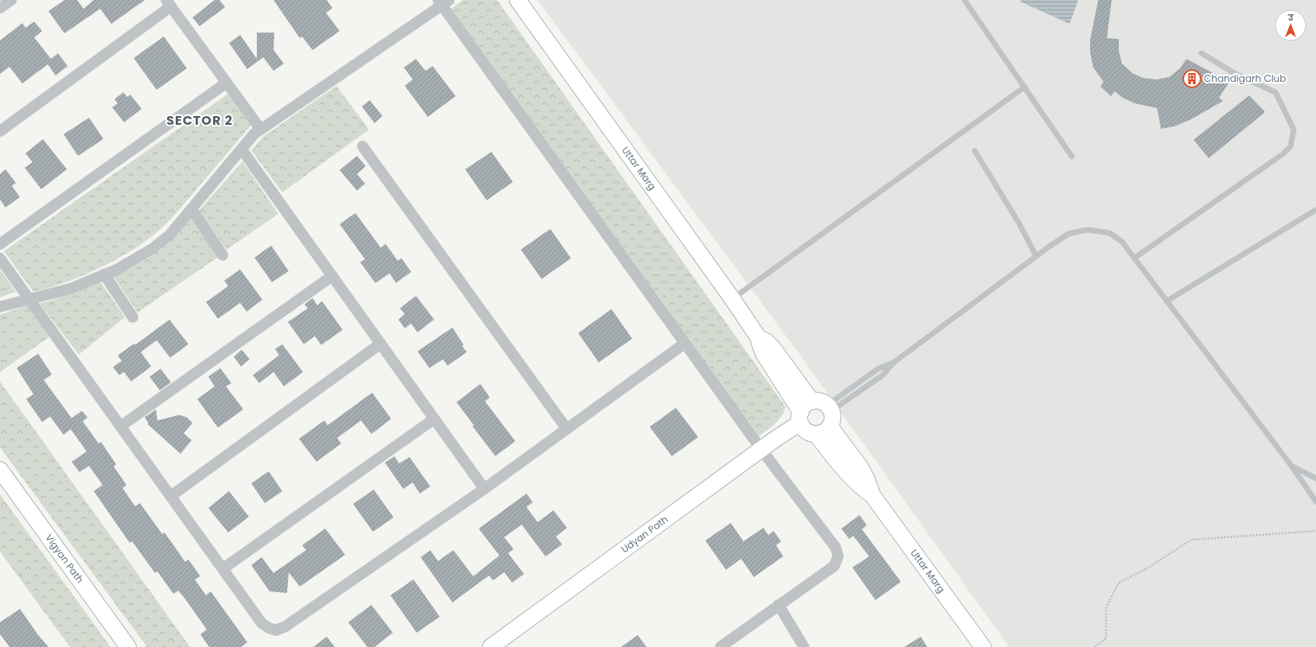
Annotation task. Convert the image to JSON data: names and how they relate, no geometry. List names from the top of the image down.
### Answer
{
  "streets": {
    "main road": ["Uttar Marg", "Udyan Path", "Vigyan Path"]
  },
  "crossings": [
    ["Uttar Marg", "Udyan Path"]
  ],
  "districts": ["SECTOR 2"],
  "places": {
    "building": ["Chandigarh Club"]
  },
  "north": "top"
}
